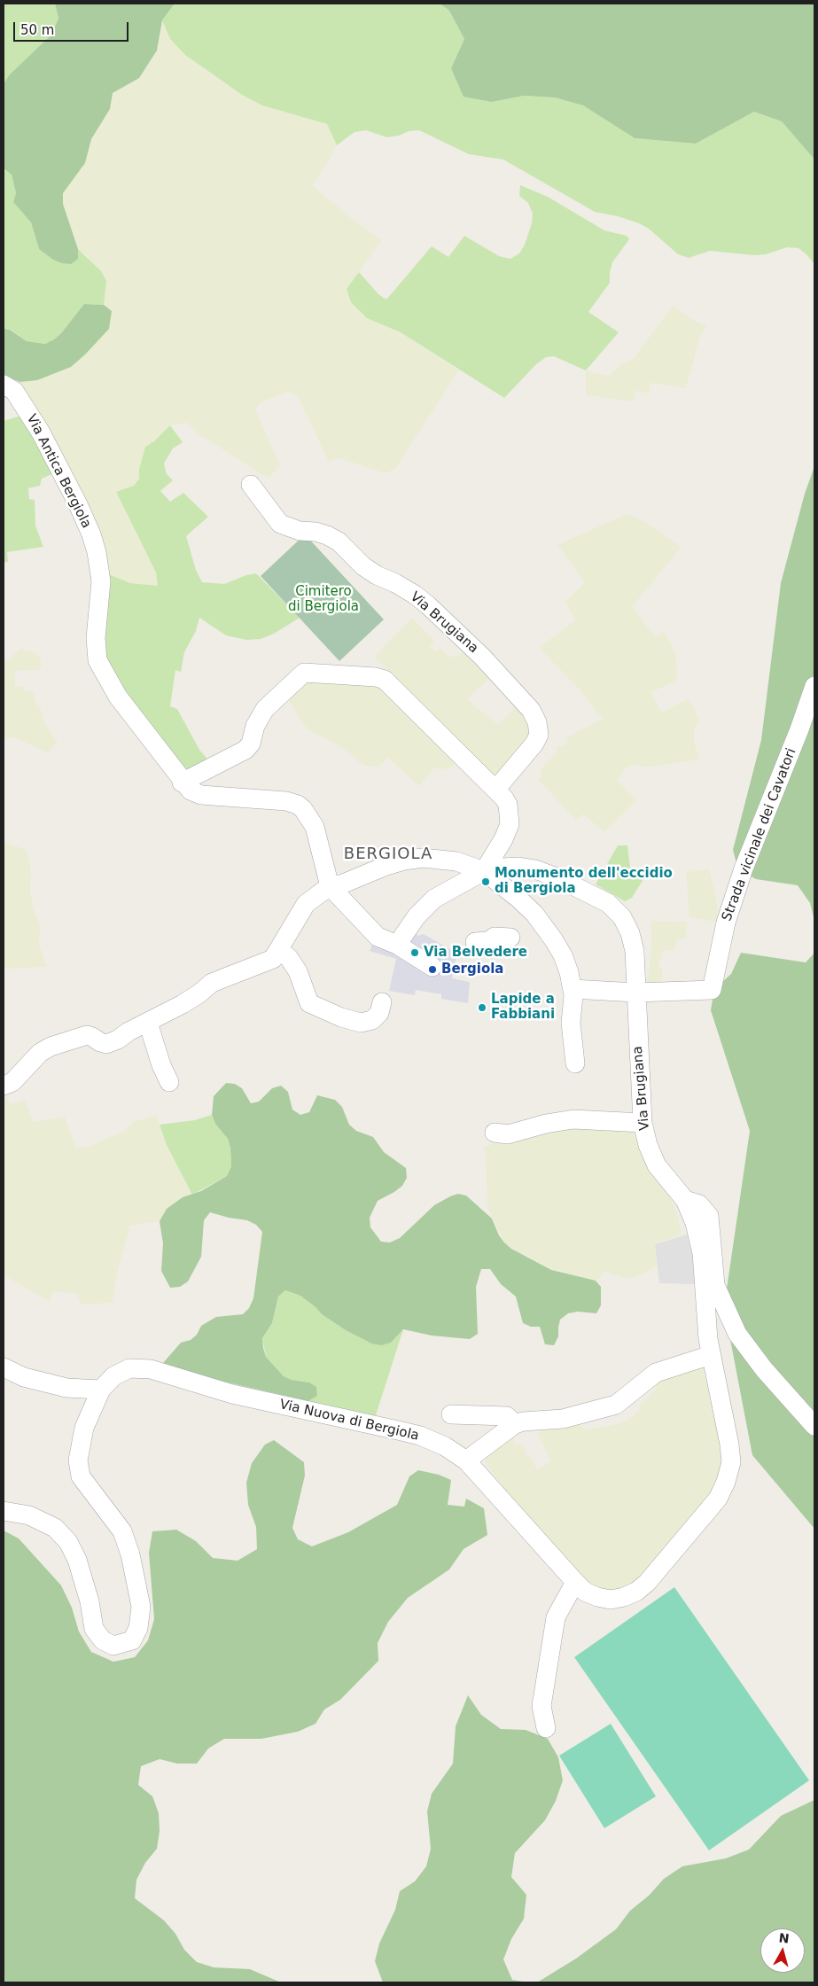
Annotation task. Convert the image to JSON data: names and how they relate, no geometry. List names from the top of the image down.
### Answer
{
  "streets": {
    "street": [
      "Via Antica Bergiola",
      "Via Brugiana",
      "Strada vicinale dei Cavatori",
      "Via Nuova di Bergiola"
    ]
  },
  "crossings": [
    ["Via Antica Bergiola", "Via Brugiana"],
    ["Via Brugiana", "Strada vicinale dei Cavatori"],
    ["Via Brugiana", "Via Nuova di Bergiola"]
  ],
  "districts": ["BERGIOLA"],
  "parks": ["Cimitero di Bergiola"],
  "places": [
    "Monumento dell'eccidio di Bergiola",
    "Via Belvedere",
    "Bergiola",
    "Lapide a Fabbiani"
  ],
  "scale_bar": "50 m",
  "north": "top"
}
